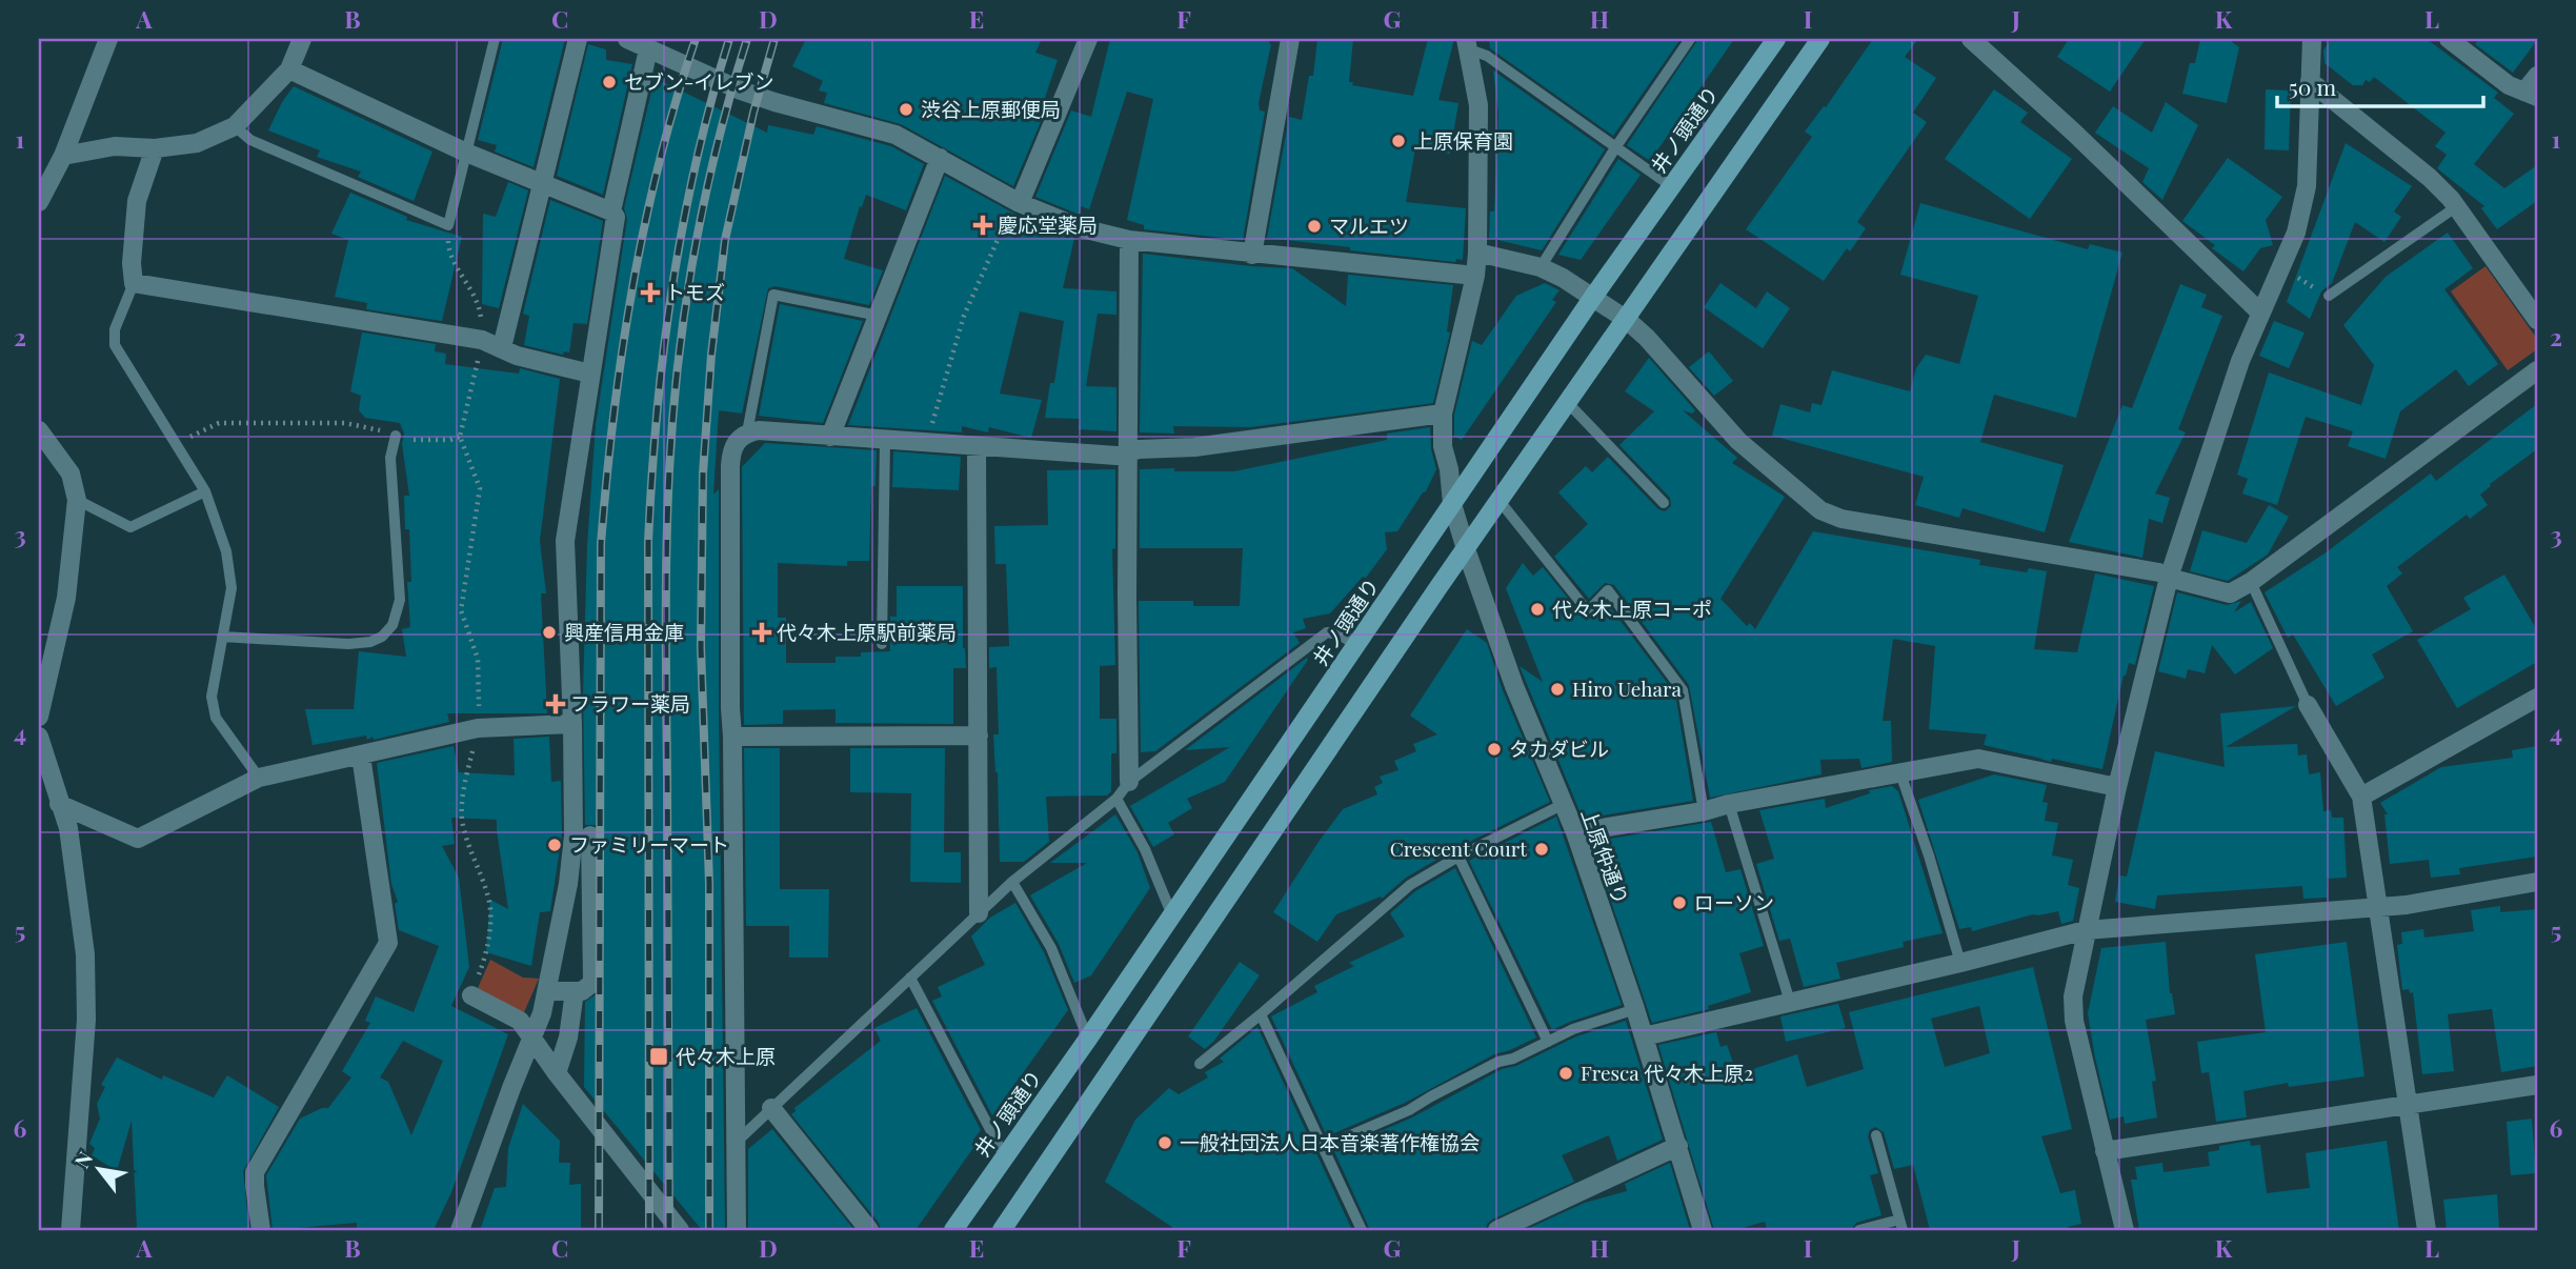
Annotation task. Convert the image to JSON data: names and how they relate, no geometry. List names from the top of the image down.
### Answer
{
  "streets": {
    "main road": ["井ノ頭通り"],
    "street": ["上原仲通り"]
  },
  "crossings": [
    ["井ノ頭通り", "上原仲通り"]
  ],
  "places": {
    "other": [
      "セブン-イレブン",
      "渋谷上原郵便局",
      "上原保育園",
      "マルエツ",
      "代々木上原コーポ",
      "興産信用金庫",
      "Hiro Uehara",
      "タカダビル",
      "ファミリーマート",
      "Crescent Court",
      "ローソン",
      "Fresca 代々木上原2",
      "一般社団法人日本音楽著作権協会"
    ],
    "health": [
      "慶応堂薬局",
      "トモズ",
      "代々木上原駅前薬局",
      "フラワー薬局"
    ],
    "transit": ["代々木上原"]
  },
  "scale_bar": "50 m",
  "north": "top left",
  "grid": {
    "columns": [
      "A",
      "B",
      "C",
      "D",
      "E",
      "F",
      "G",
      "H",
      "I",
      "J",
      "K",
      "L"
    ],
    "rows": [
      "1",
      "2",
      "3",
      "4",
      "5",
      "6"
    ]
  }
}
